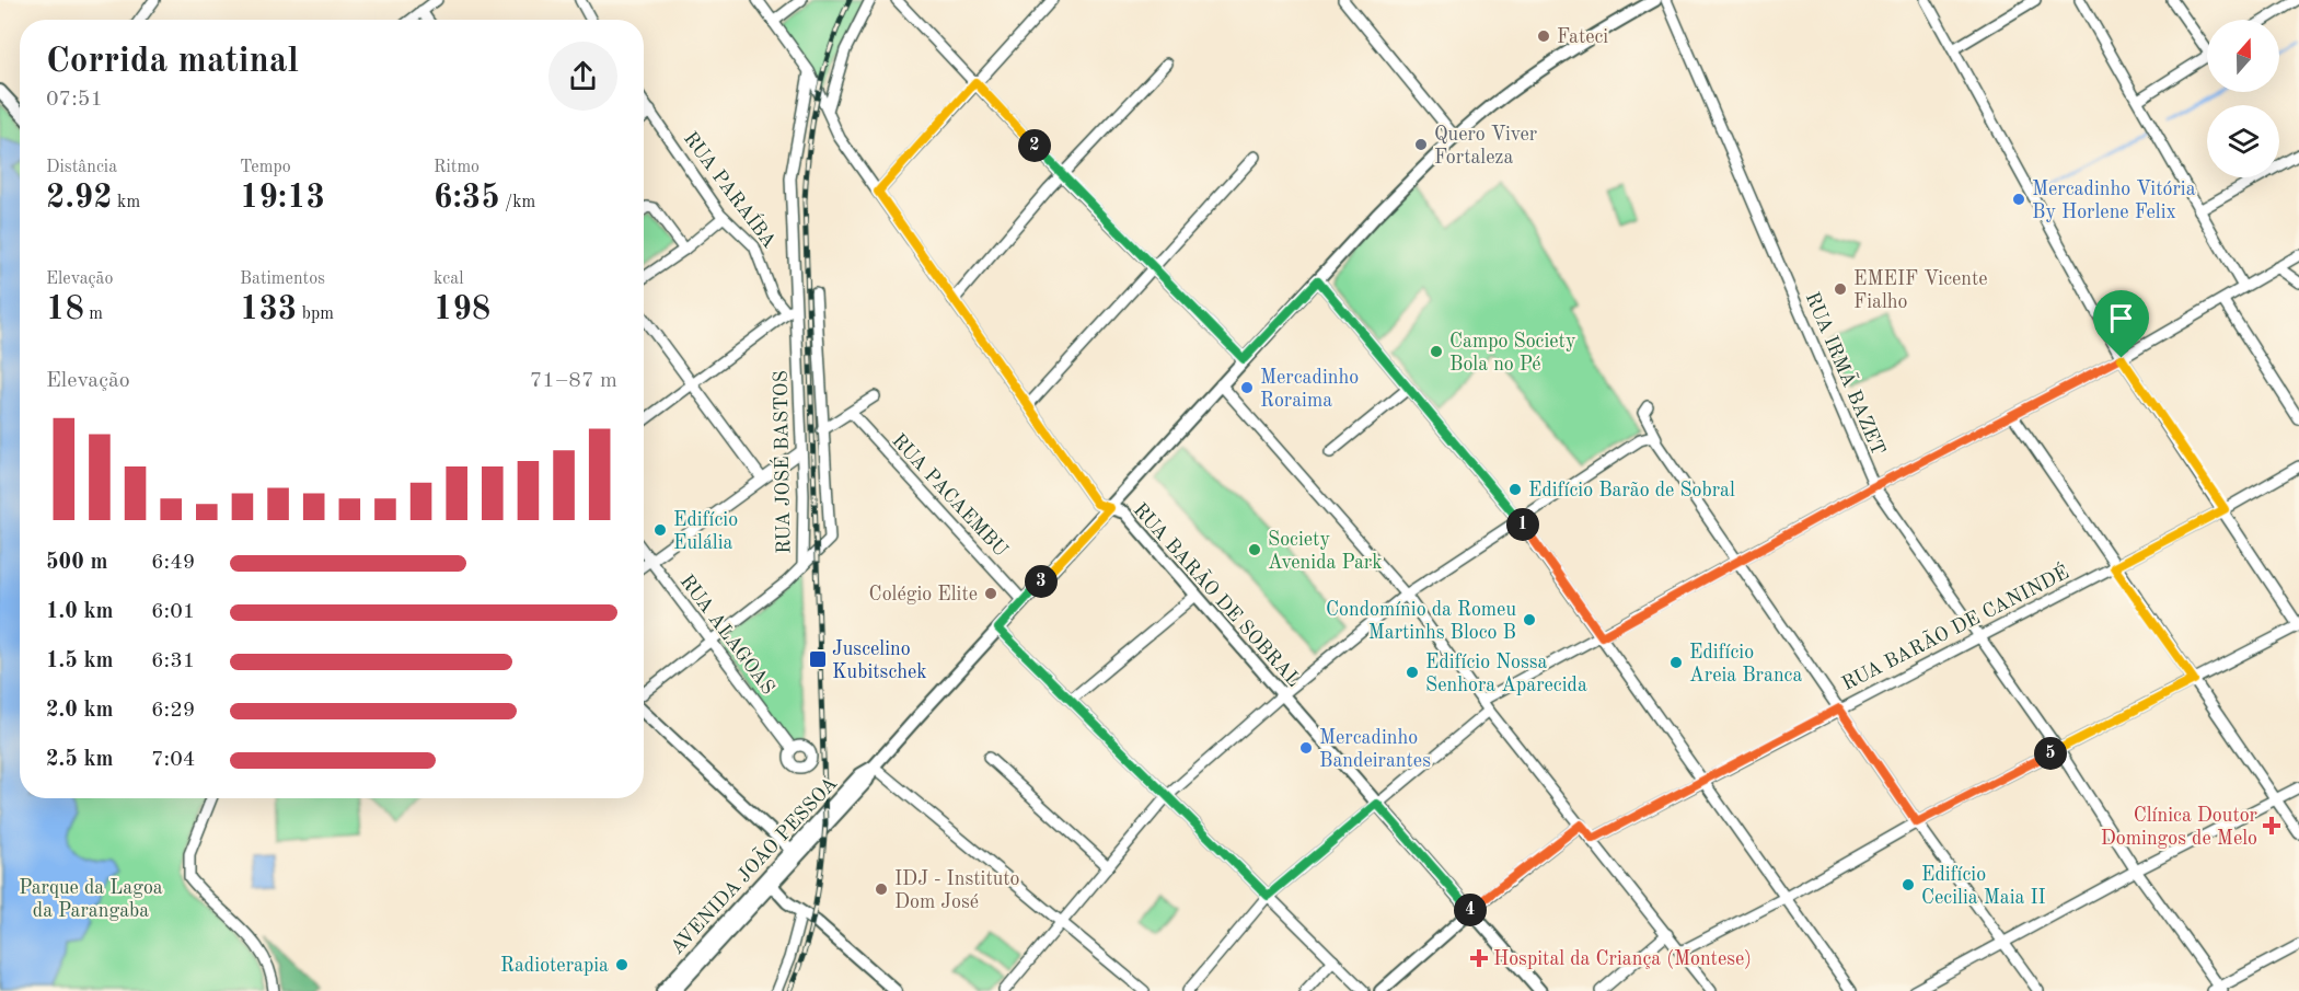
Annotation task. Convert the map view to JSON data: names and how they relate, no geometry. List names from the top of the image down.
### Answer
{
  "streets": {
    "main road": ["RUA BARÃO DE SOBRAL", "AVENIDA JOÃO PESSOA"],
    "street": [
      "RUA PARAÍBA",
      "RUA IRMÃ BAZET",
      "RUA JOSÉ BASTOS",
      "RUA PACAEMBU",
      "RUA BARÃO DE CANINDÉ",
      "RUA ALAGOAS"
    ]
  },
  "crossings": [
    ["RUA PARAÍBA", "RUA JOSÉ BASTOS"],
    ["RUA IRMÃ BAZET", "RUA BARÃO DE CANINDÉ"],
    ["RUA JOSÉ BASTOS", "RUA BARÃO DE SOBRAL"],
    ["RUA PACAEMBU", "AVENIDA JOÃO PESSOA"],
    ["RUA BARÃO DE SOBRAL", "AVENIDA JOÃO PESSOA"]
  ],
  "parks": ["Parque da Lagoa da Parangaba"],
  "places": {
    "other": [
      "Fateci",
      "Quero Viver Fortaleza",
      "Mercadinho Vitória By Horlene Felix",
      "EMEIF Vicente Fialho",
      "Campo Society Bola no Pé",
      "Mercadinho Roraima",
      "Edifício Barão de Sobral",
      "Edifício Eulália",
      "Society Avenida Park",
      "Colégio Elite",
      "Condomínio da Romeu Martinhs Bloco B",
      "Edifício Areia Branca",
      "Edifício Nossa Senhora Aparecida",
      "Mercadinho Bandeirantes",
      "Edifício Cecilia Maia II",
      "IDJ - Instituto Dom José",
      "Radioterapia"
    ],
    "transit": ["Juscelino Kubitschek"],
    "health": ["Clínica Doutor Domingos de Melo", "Hospital da Criança (Montese)"]
  },
  "north": "top",
  "page": {
    "heading": ["Corrida matinal", "07:51"],
    "pins": [
      "2",
      "1",
      "3",
      "5",
      "4"
    ],
    "stats": [
      ["Distância", "2.92 km"],
      ["Tempo", "19:13"],
      ["Ritmo", "6:35 /km"],
      ["Elevação", "18 m"],
      ["Batimentos", "133 bpm"],
      ["kcal", "198"]
    ],
    "chart": ["Elevação", "71–87 m"],
    "list": [
      {
        "name": "500 m",
        "note": "6:49"
      },
      {
        "name": "1.0 km",
        "note": "6:01"
      },
      {
        "name": "1.5 km",
        "note": "6:31"
      },
      {
        "name": "2.0 km",
        "note": "6:29"
      },
      {
        "name": "2.5 km",
        "note": "7:04"
      }
    ]
  }
}
